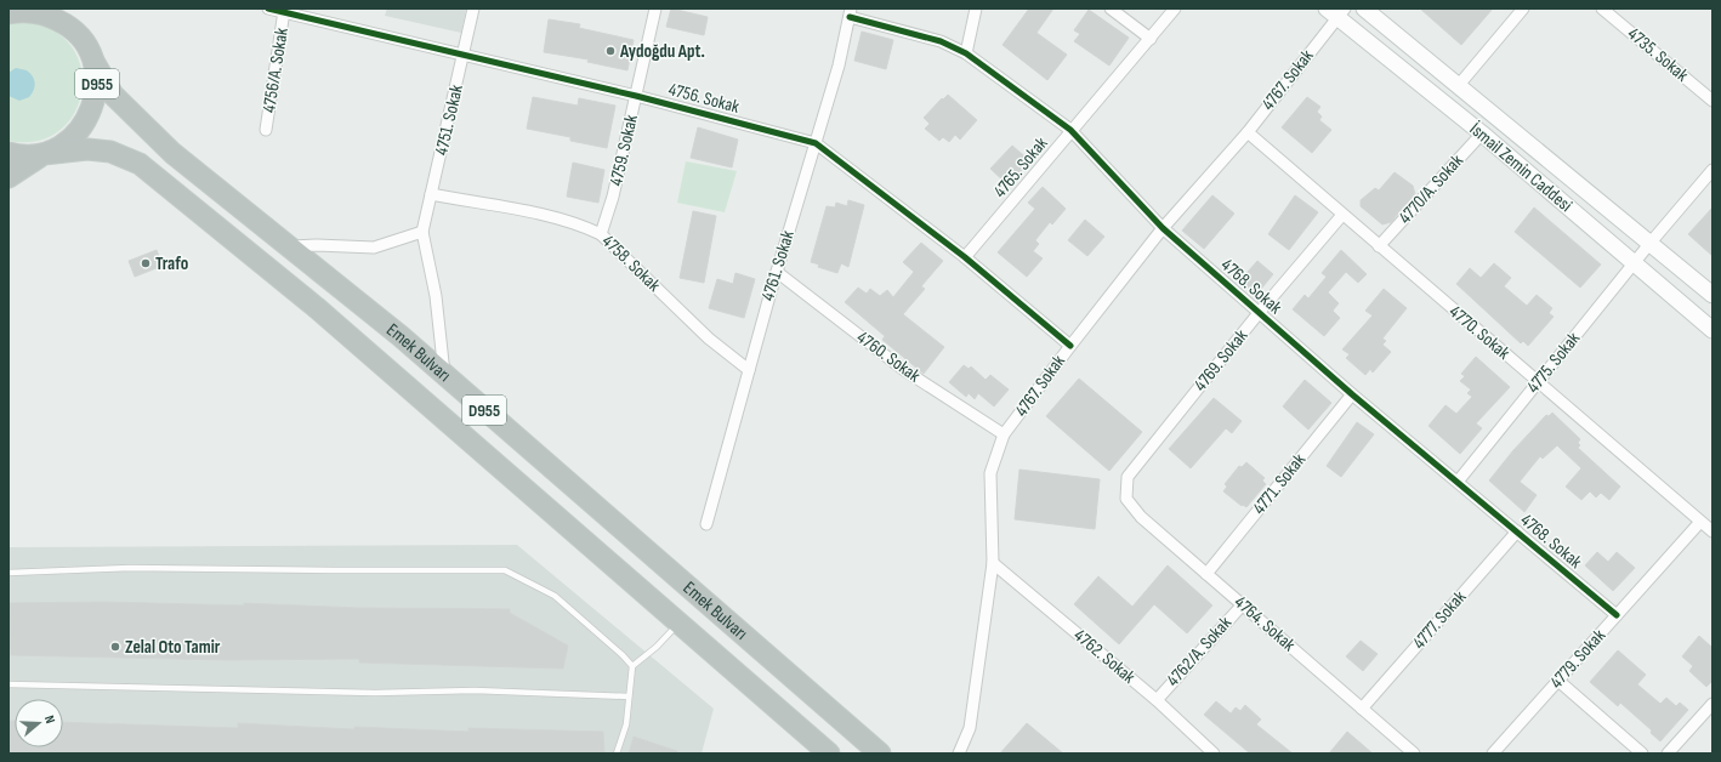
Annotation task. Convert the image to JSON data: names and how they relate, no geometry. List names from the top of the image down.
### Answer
{
  "streets": {
    "highway": ["D955", "Emek Bulvarı"],
    "main road": ["İsmail Zemin Caddesi"],
    "street": [
      "4735. Sokak",
      "4756/A. Sokak",
      "4767. Sokak",
      "4756. Sokak",
      "4751. Sokak",
      "4759. Sokak",
      "4765. Sokak",
      "4770/A. Sokak",
      "4758. Sokak",
      "4761. Sokak",
      "4768. Sokak",
      "4770. Sokak",
      "4760. Sokak",
      "4769. Sokak",
      "4775. Sokak",
      "4771. Sokak",
      "4777. Sokak",
      "4764. Sokak",
      "4762/A. Sokak",
      "4762. Sokak",
      "4779. Sokak"
    ]
  },
  "crossings": [
    ["4756/A. Sokak", "4756. Sokak"],
    ["4767. Sokak", "4756. Sokak"],
    ["4767. Sokak", "İsmail Zemin Caddesi"],
    ["4767. Sokak", "4768. Sokak"],
    ["4767. Sokak", "4770. Sokak"],
    ["4767. Sokak", "4760. Sokak"],
    ["4767. Sokak", "4762. Sokak"],
    ["D955", "Emek Bulvarı"],
    ["4756. Sokak", "4751. Sokak"],
    ["4756. Sokak", "4759. Sokak"],
    ["4756. Sokak", "4765. Sokak"],
    ["4756. Sokak", "4761. Sokak"],
    ["4751. Sokak", "4758. Sokak"],
    ["4759. Sokak", "4758. Sokak"],
    ["4765. Sokak", "4768. Sokak"],
    ["İsmail Zemin Caddesi", "4770/A. Sokak"],
    ["İsmail Zemin Caddesi", "4775. Sokak"],
    ["4770/A. Sokak", "4770. Sokak"],
    ["4758. Sokak", "4761. Sokak"],
    ["4761. Sokak", "4768. Sokak"],
    ["4761. Sokak", "4760. Sokak"],
    ["4768. Sokak", "4769. Sokak"],
    ["4768. Sokak", "4775. Sokak"],
    ["4768. Sokak", "4771. Sokak"],
    ["4768. Sokak", "4777. Sokak"],
    ["4768. Sokak", "4779. Sokak"],
    ["4770. Sokak", "4769. Sokak"],
    ["4770. Sokak", "4775. Sokak"],
    ["4770. Sokak", "4779. Sokak"],
    ["4769. Sokak", "4764. Sokak"],
    ["4771. Sokak", "4764. Sokak"],
    ["4777. Sokak", "4764. Sokak"],
    ["4764. Sokak", "4762/A. Sokak"],
    ["4762/A. Sokak", "4762. Sokak"]
  ],
  "places": ["Aydoğdu Apt.", "Trafo", "Zelal Oto Tamir"],
  "north": "right"
}
